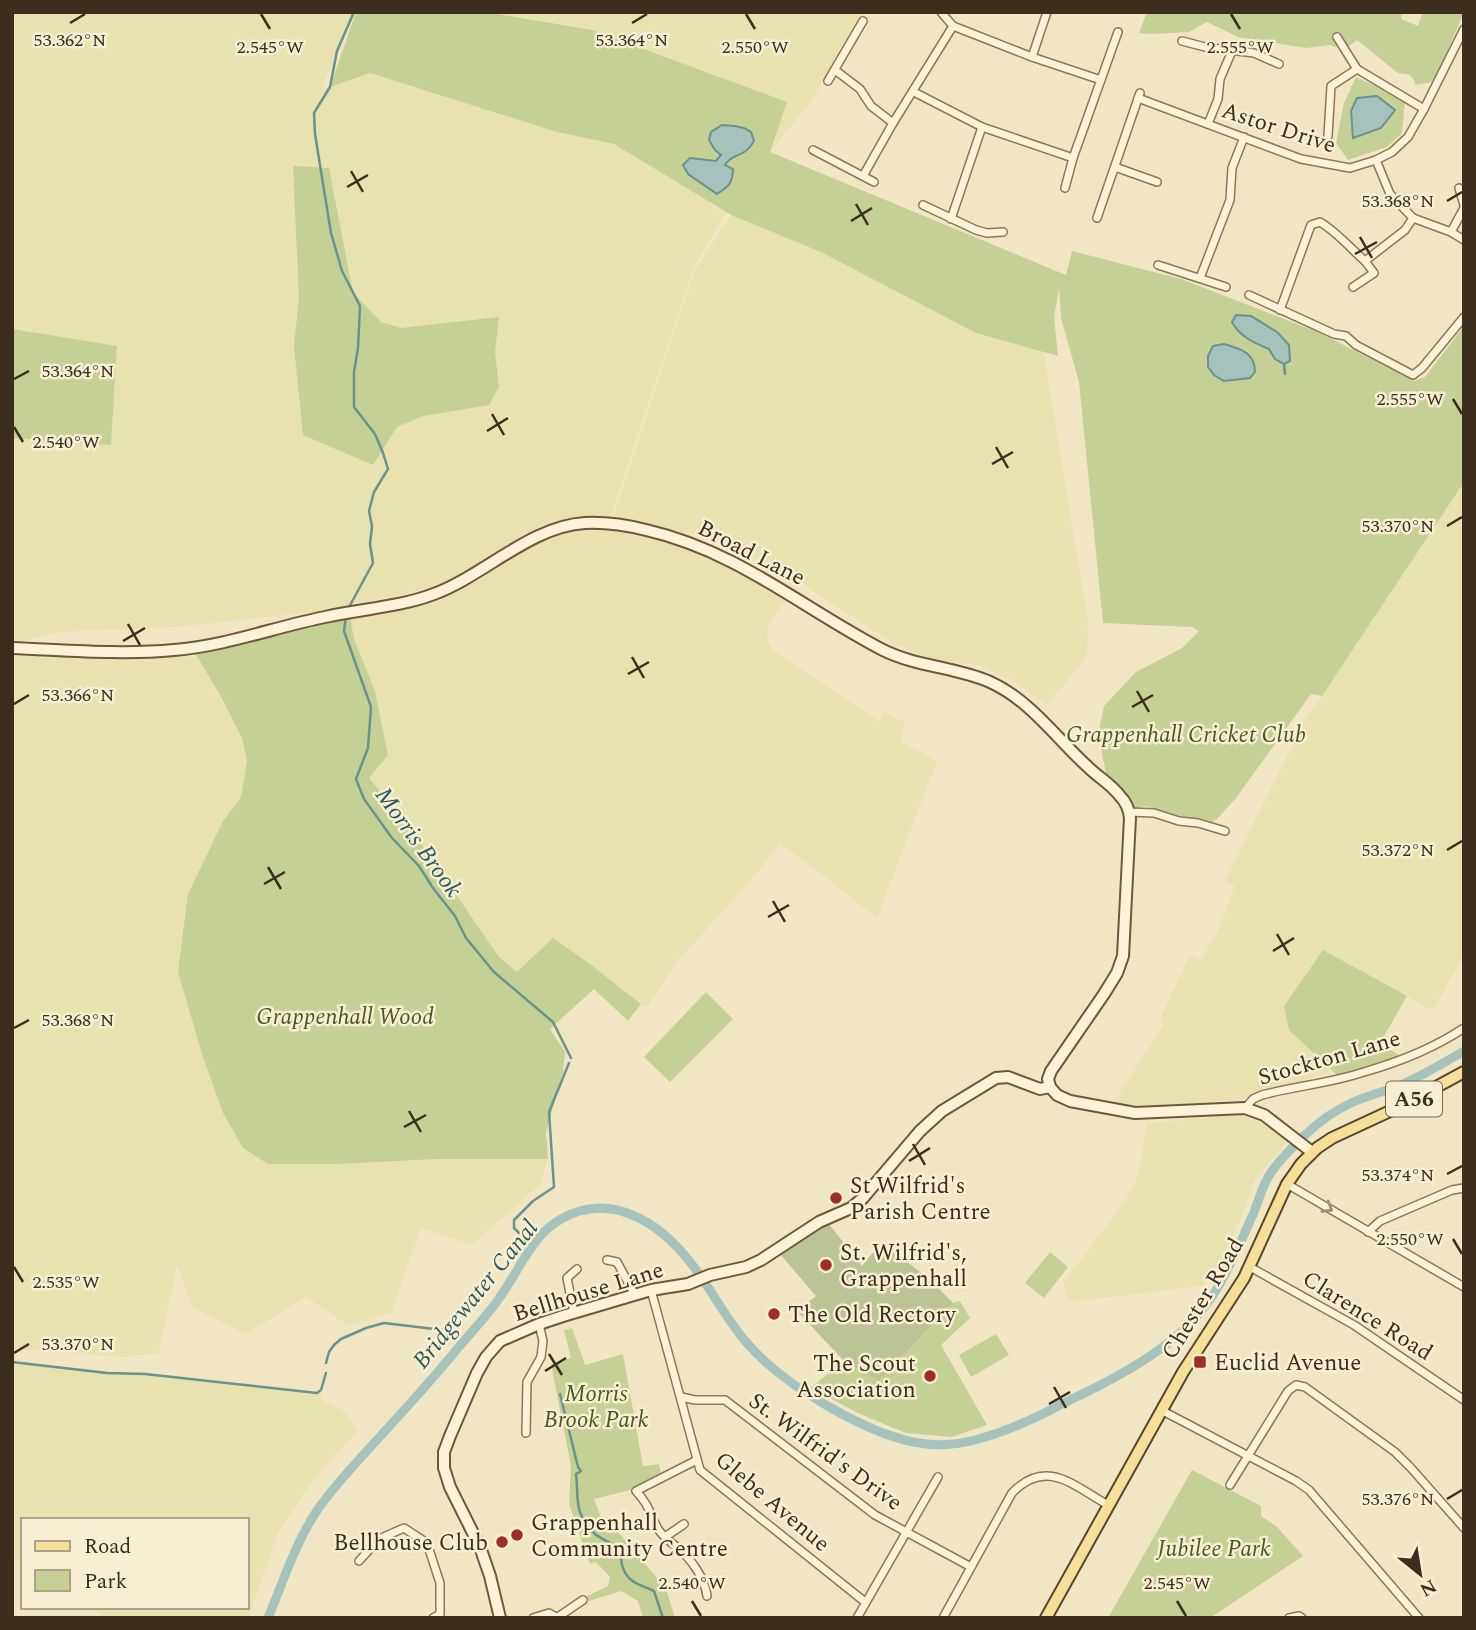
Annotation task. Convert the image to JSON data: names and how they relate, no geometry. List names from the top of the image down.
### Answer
{
  "streets": {
    "main road": ["A56", "Chester Road"],
    "street": [
      "Astor Drive",
      "Broad Lane",
      "Stockton Lane",
      "Bellhouse Lane",
      "Clarence Road",
      "St. Wilfrid's Drive",
      "Glebe Avenue"
    ]
  },
  "crossings": [
    ["Stockton Lane", "Bellhouse Lane"],
    ["Bellhouse Lane", "Glebe Avenue"],
    ["Chester Road", "Clarence Road"],
    ["St. Wilfrid's Drive", "Glebe Avenue"]
  ],
  "water": ["Morris Brook", "Bridgewater Canal"],
  "parks": [
    "Grappenhall Cricket Club",
    "Grappenhall Wood",
    "Morris Brook Park",
    "Jubilee Park"
  ],
  "places": {
    "other": [
      "St Wilfrid's Parish Centre",
      "St. Wilfrid's, Grappenhall",
      "The Old Rectory",
      "The Scout Association",
      "Grappenhall Community Centre",
      "Bellhouse Club"
    ],
    "transit": ["Euclid Avenue"]
  },
  "legend": ["Road", "Park"],
  "north": "bottom right",
  "coordinates": [
    "53.362°N",
    "53.364°N",
    "2.545°W",
    "2.550°W",
    "2.555°W",
    "53.368°N",
    "2.540°W",
    "53.370°N",
    "53.366°N",
    "53.372°N",
    "53.374°N",
    "2.535°W",
    "53.376°N"
  ]
}
